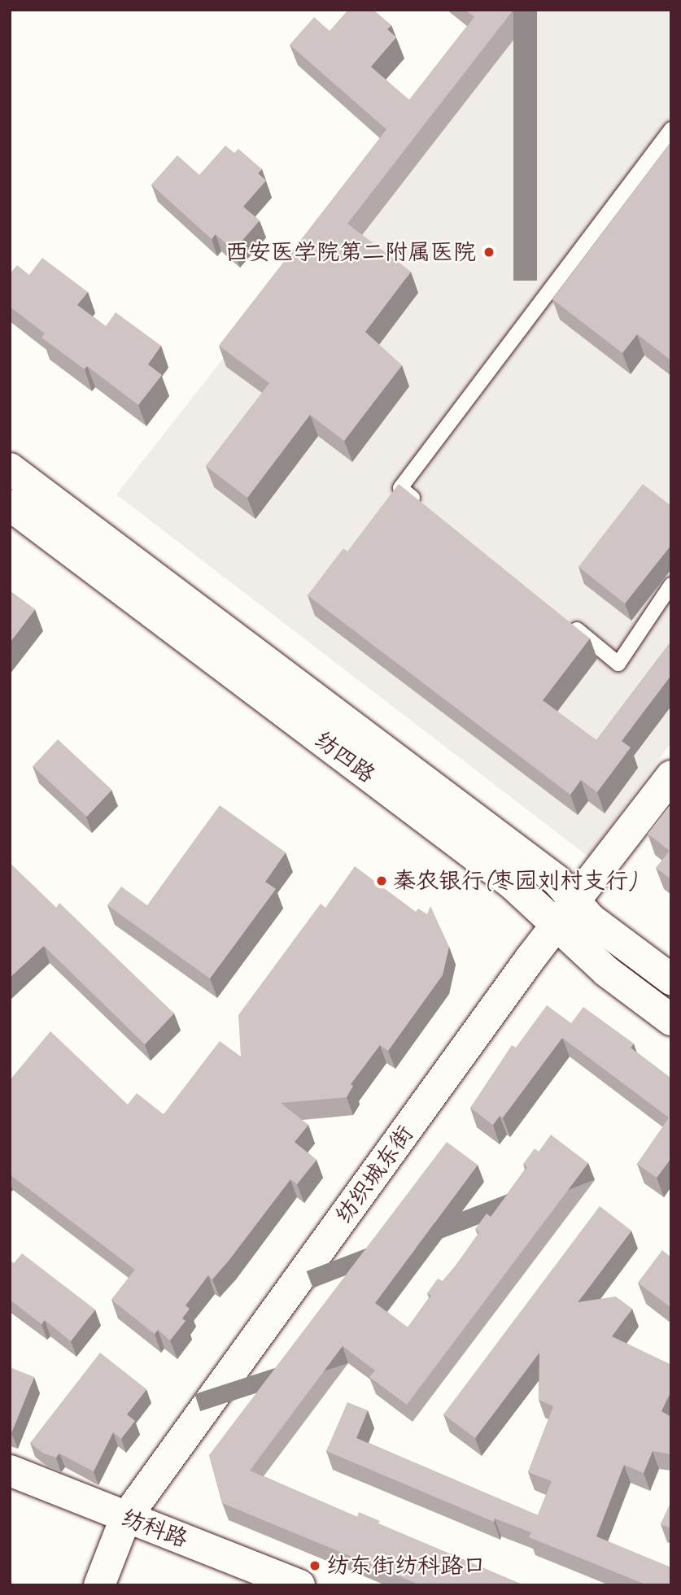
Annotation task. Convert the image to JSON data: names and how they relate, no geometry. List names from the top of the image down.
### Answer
{
  "streets": {
    "street": ["纺四路", "纺织城东街", "纺科路"]
  },
  "crossings": [
    ["纺四路", "纺织城东街"],
    ["纺织城东街", "纺科路"]
  ],
  "places": ["西安医学院第二附属医院", "秦农银行(枣园刘村支行)", "纺东街纺科路口"]
}
